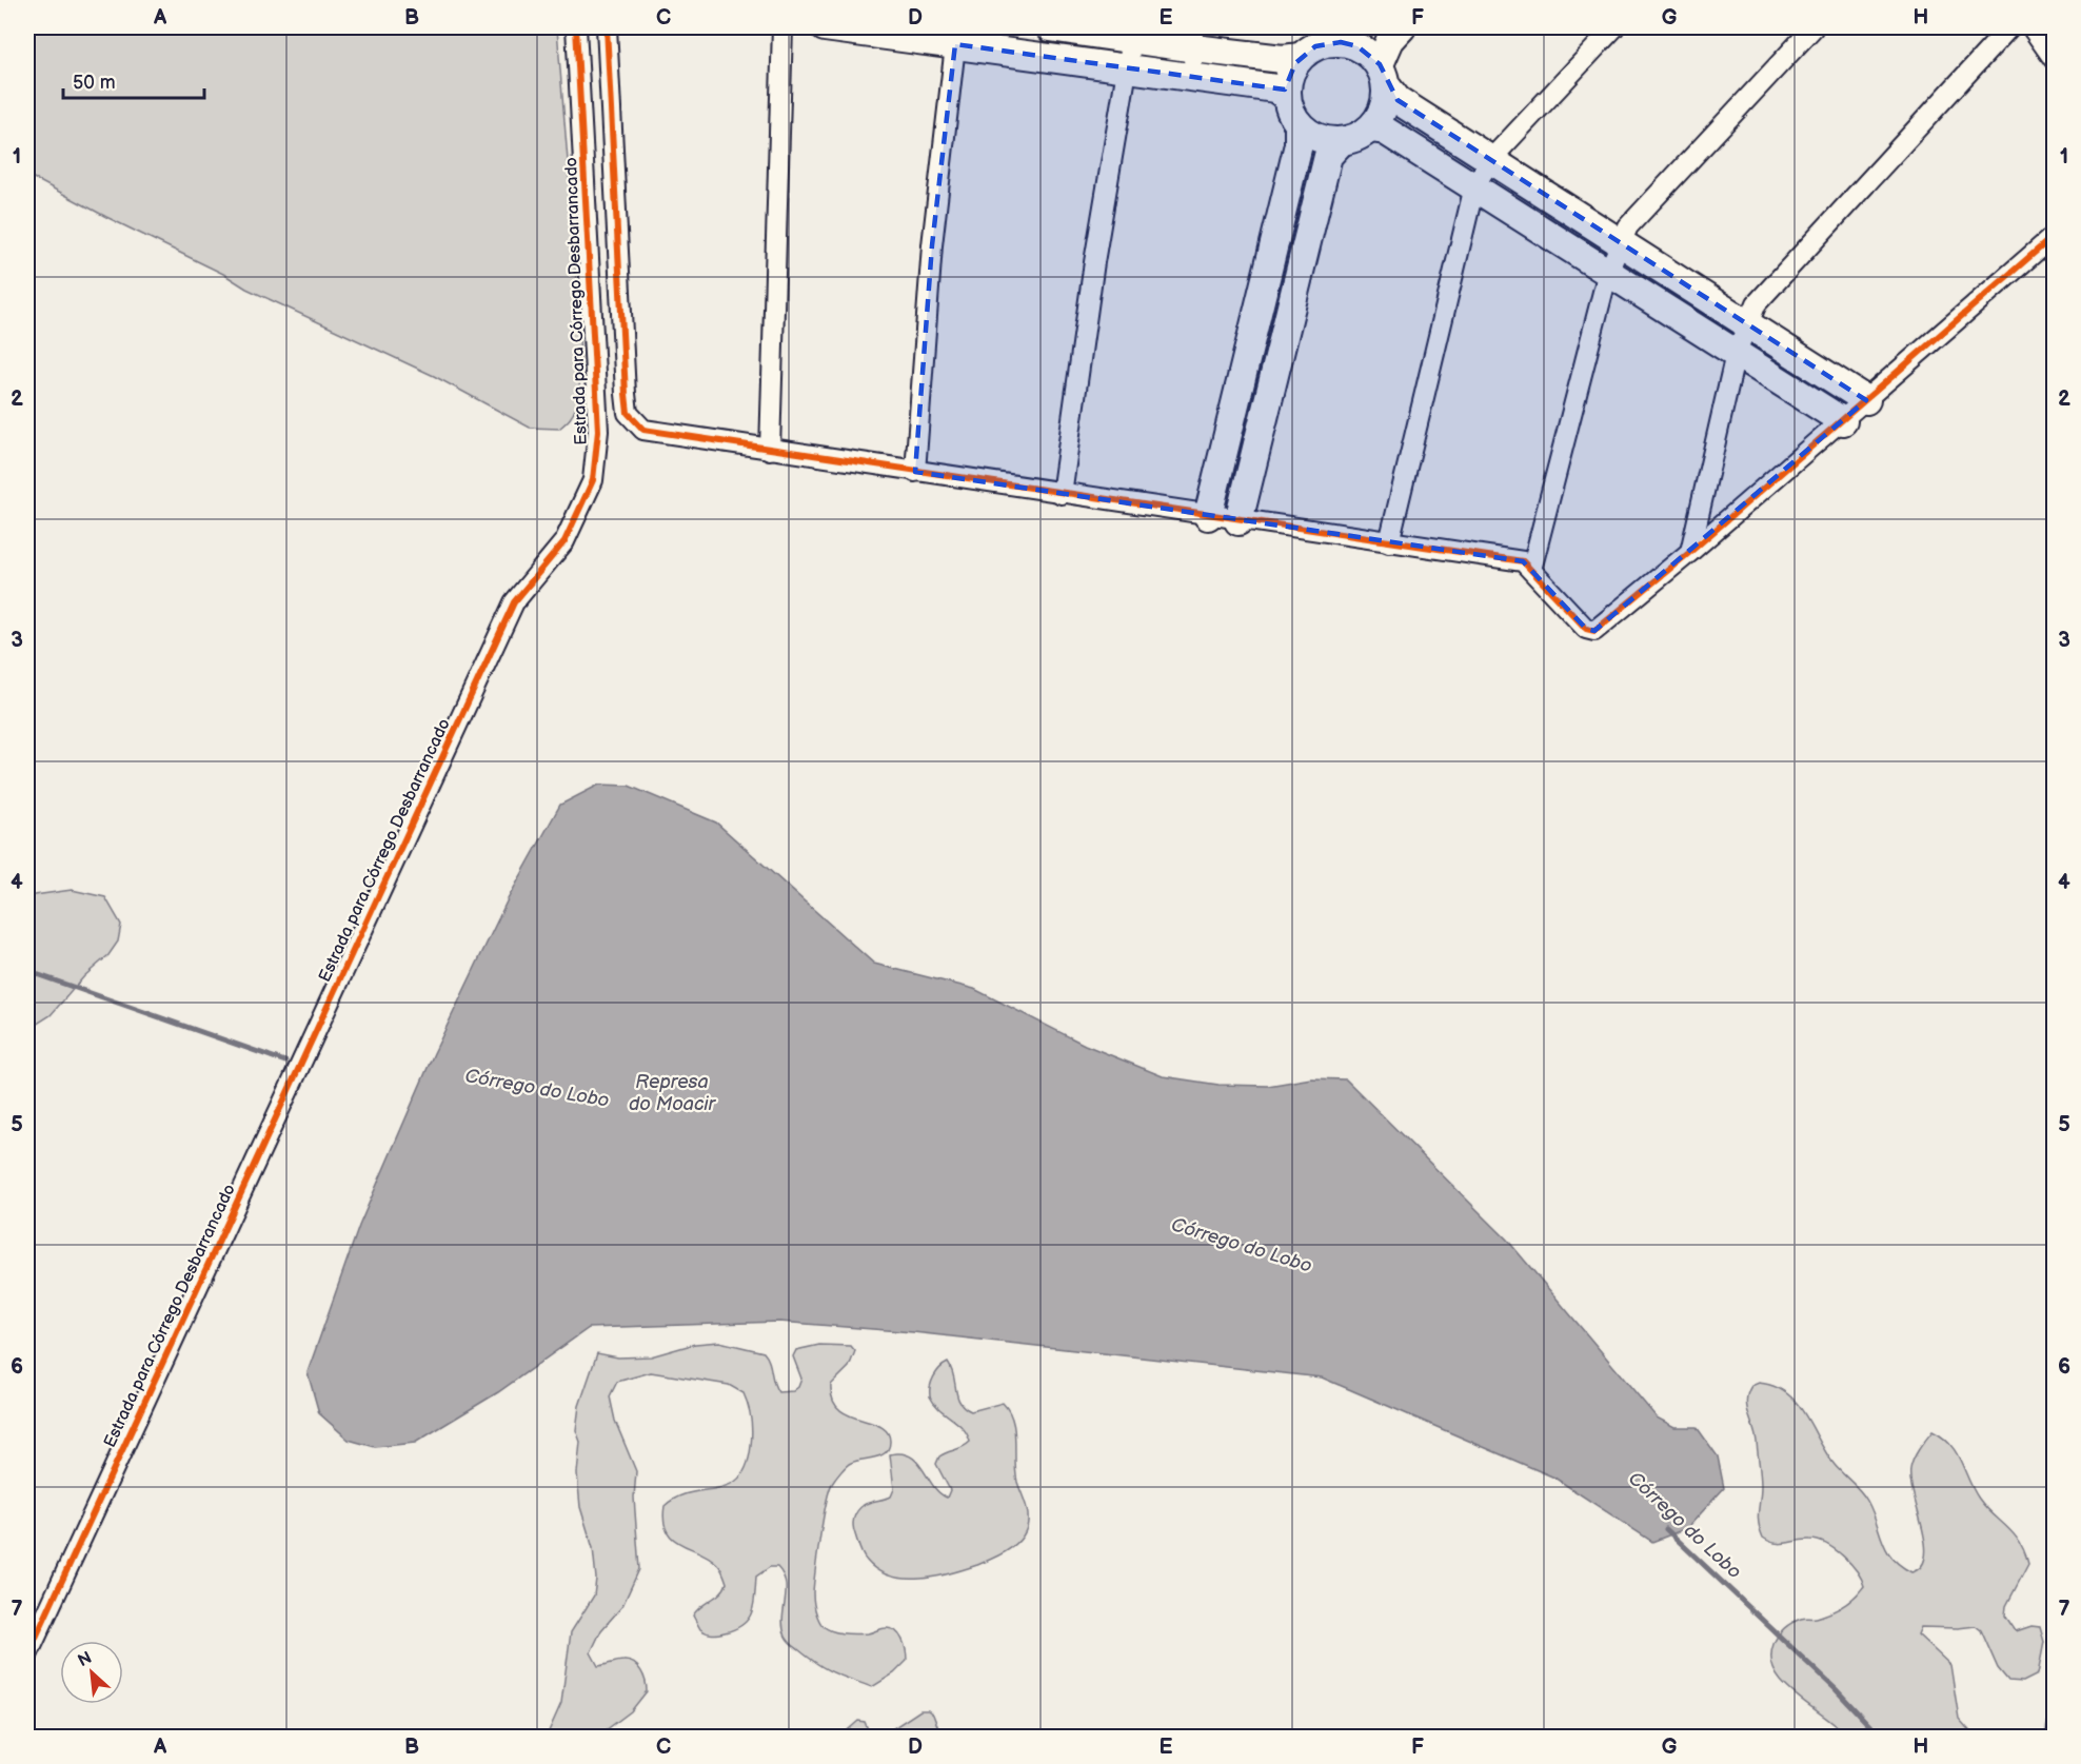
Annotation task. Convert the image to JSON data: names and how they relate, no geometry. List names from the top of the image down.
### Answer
{
  "streets": {
    "street": ["Estrada para Córrego Desbarrancado"]
  },
  "water": ["Represa do Moacir", "Córrego do Lobo"],
  "scale_bar": "50 m",
  "north": "top left",
  "grid": {
    "columns": [
      "A",
      "B",
      "C",
      "D",
      "E",
      "F",
      "G",
      "H"
    ],
    "rows": [
      "1",
      "2",
      "3",
      "4",
      "5",
      "6",
      "7"
    ]
  }
}
